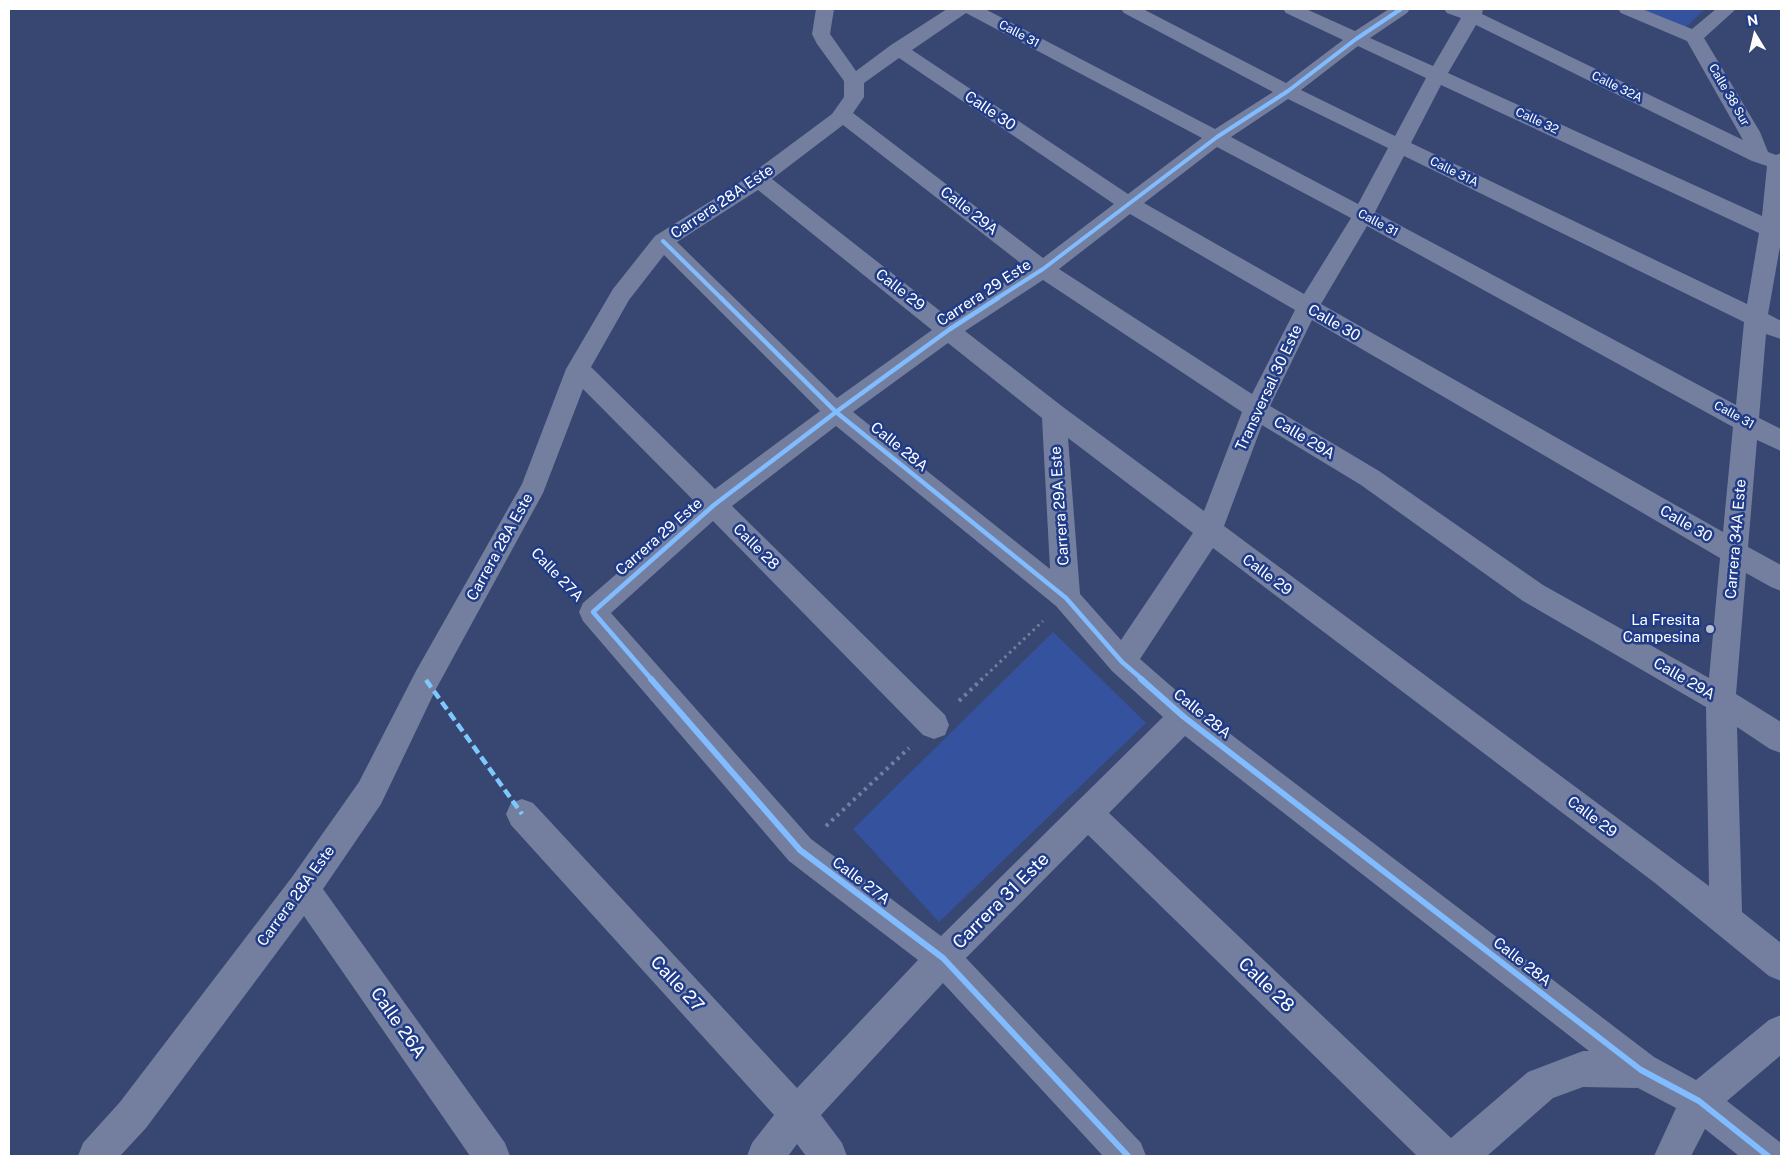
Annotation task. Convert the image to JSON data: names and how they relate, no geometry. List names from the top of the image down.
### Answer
{
  "streets": {
    "street": [
      "Calle 31",
      "Calle 32A",
      "Calle 38 Sur",
      "Calle 30",
      "Calle 32",
      "Calle 31A",
      "Carrera 28A Este",
      "Calle 29A",
      "Calle 29",
      "Carrera 29 Este",
      "Transversal 30 Este",
      "Calle 28A",
      "Carrera 29A Este",
      "Carrera 34A Este",
      "Calle 28",
      "Calle 27A",
      "Carrera 31 Este",
      "Calle 27",
      "Calle 26A"
    ]
  },
  "crossings": [
    ["Calle 31", "Carrera 29 Este"],
    ["Calle 31", "Transversal 30 Este"],
    ["Calle 31", "Carrera 34A Este"],
    ["Calle 32A", "Calle 38 Sur"],
    ["Calle 32A", "Transversal 30 Este"],
    ["Calle 32A", "Carrera 34A Este"],
    ["Calle 38 Sur", "Carrera 34A Este"],
    ["Calle 30", "Carrera 29 Este"],
    ["Calle 30", "Transversal 30 Este"],
    ["Calle 30", "Carrera 34A Este"],
    ["Calle 32", "Carrera 29 Este"],
    ["Calle 32", "Transversal 30 Este"],
    ["Calle 32", "Carrera 34A Este"],
    ["Calle 31A", "Carrera 29 Este"],
    ["Calle 31A", "Transversal 30 Este"],
    ["Calle 31A", "Carrera 34A Este"],
    ["Carrera 28A Este", "Calle 29A"],
    ["Carrera 28A Este", "Calle 29"],
    ["Carrera 28A Este", "Calle 28A"],
    ["Carrera 28A Este", "Calle 28"],
    ["Carrera 28A Este", "Calle 27A"],
    ["Carrera 28A Este", "Calle 26A"],
    ["Calle 29A", "Carrera 29 Este"],
    ["Calle 29A", "Transversal 30 Este"],
    ["Calle 29A", "Carrera 34A Este"],
    ["Calle 29", "Carrera 29 Este"],
    ["Calle 29", "Transversal 30 Este"],
    ["Calle 29", "Carrera 29A Este"],
    ["Calle 29", "Carrera 34A Este"],
    ["Carrera 29 Este", "Calle 28A"],
    ["Carrera 29 Este", "Calle 28"],
    ["Carrera 29 Este", "Calle 27A"],
    ["Transversal 30 Este", "Calle 28A"],
    ["Calle 28A", "Carrera 29A Este"],
    ["Calle 28A", "Carrera 31 Este"],
    ["Calle 28", "Carrera 31 Este"],
    ["Calle 27A", "Carrera 31 Este"],
    ["Carrera 31 Este", "Calle 27"]
  ],
  "places": ["La Fresita Campesina"],
  "north": "top"
}
